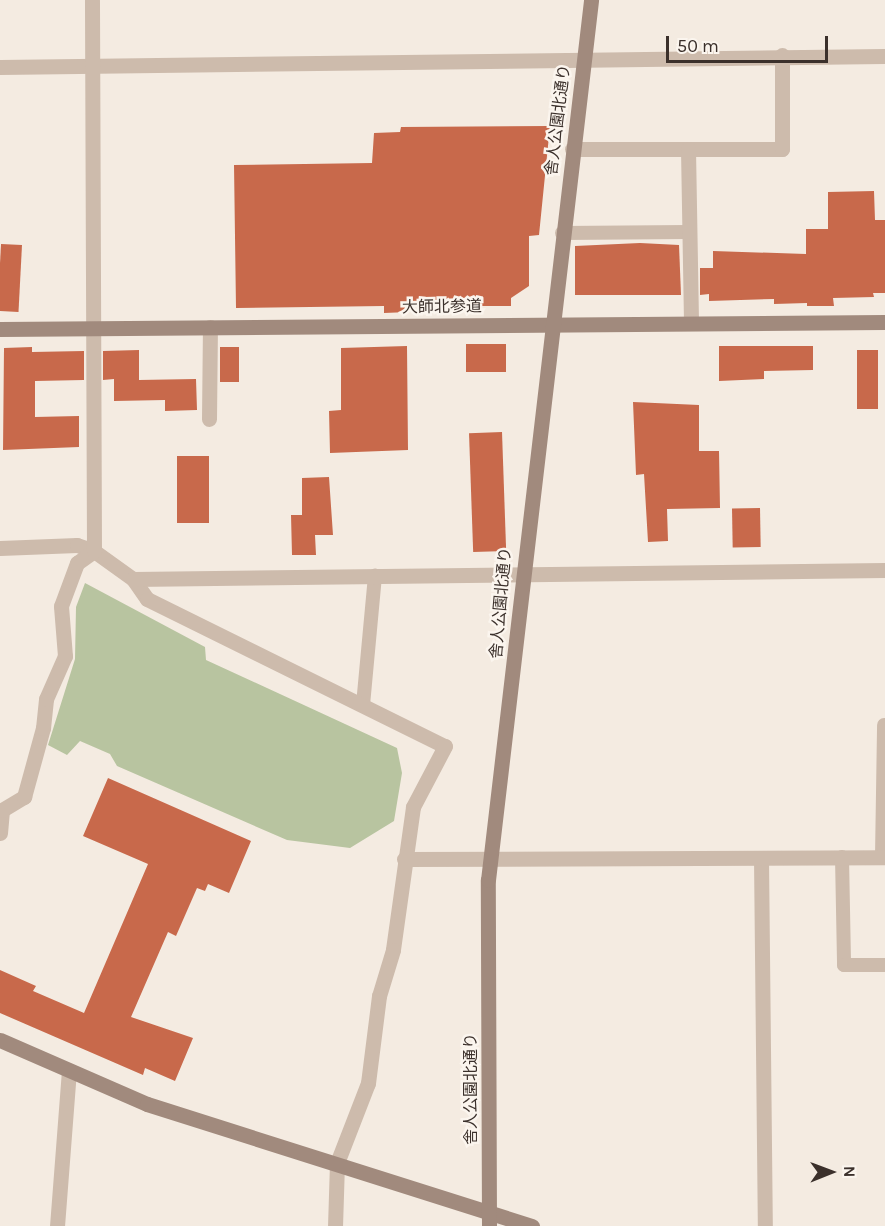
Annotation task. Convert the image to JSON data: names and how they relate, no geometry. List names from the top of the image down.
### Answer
{
  "streets": {
    "street": ["舎人公園北通り", "大師北参道"]
  },
  "crossings": [
    ["舎人公園北通り", "大師北参道"]
  ],
  "scale_bar": "50 m",
  "north": "right"
}
